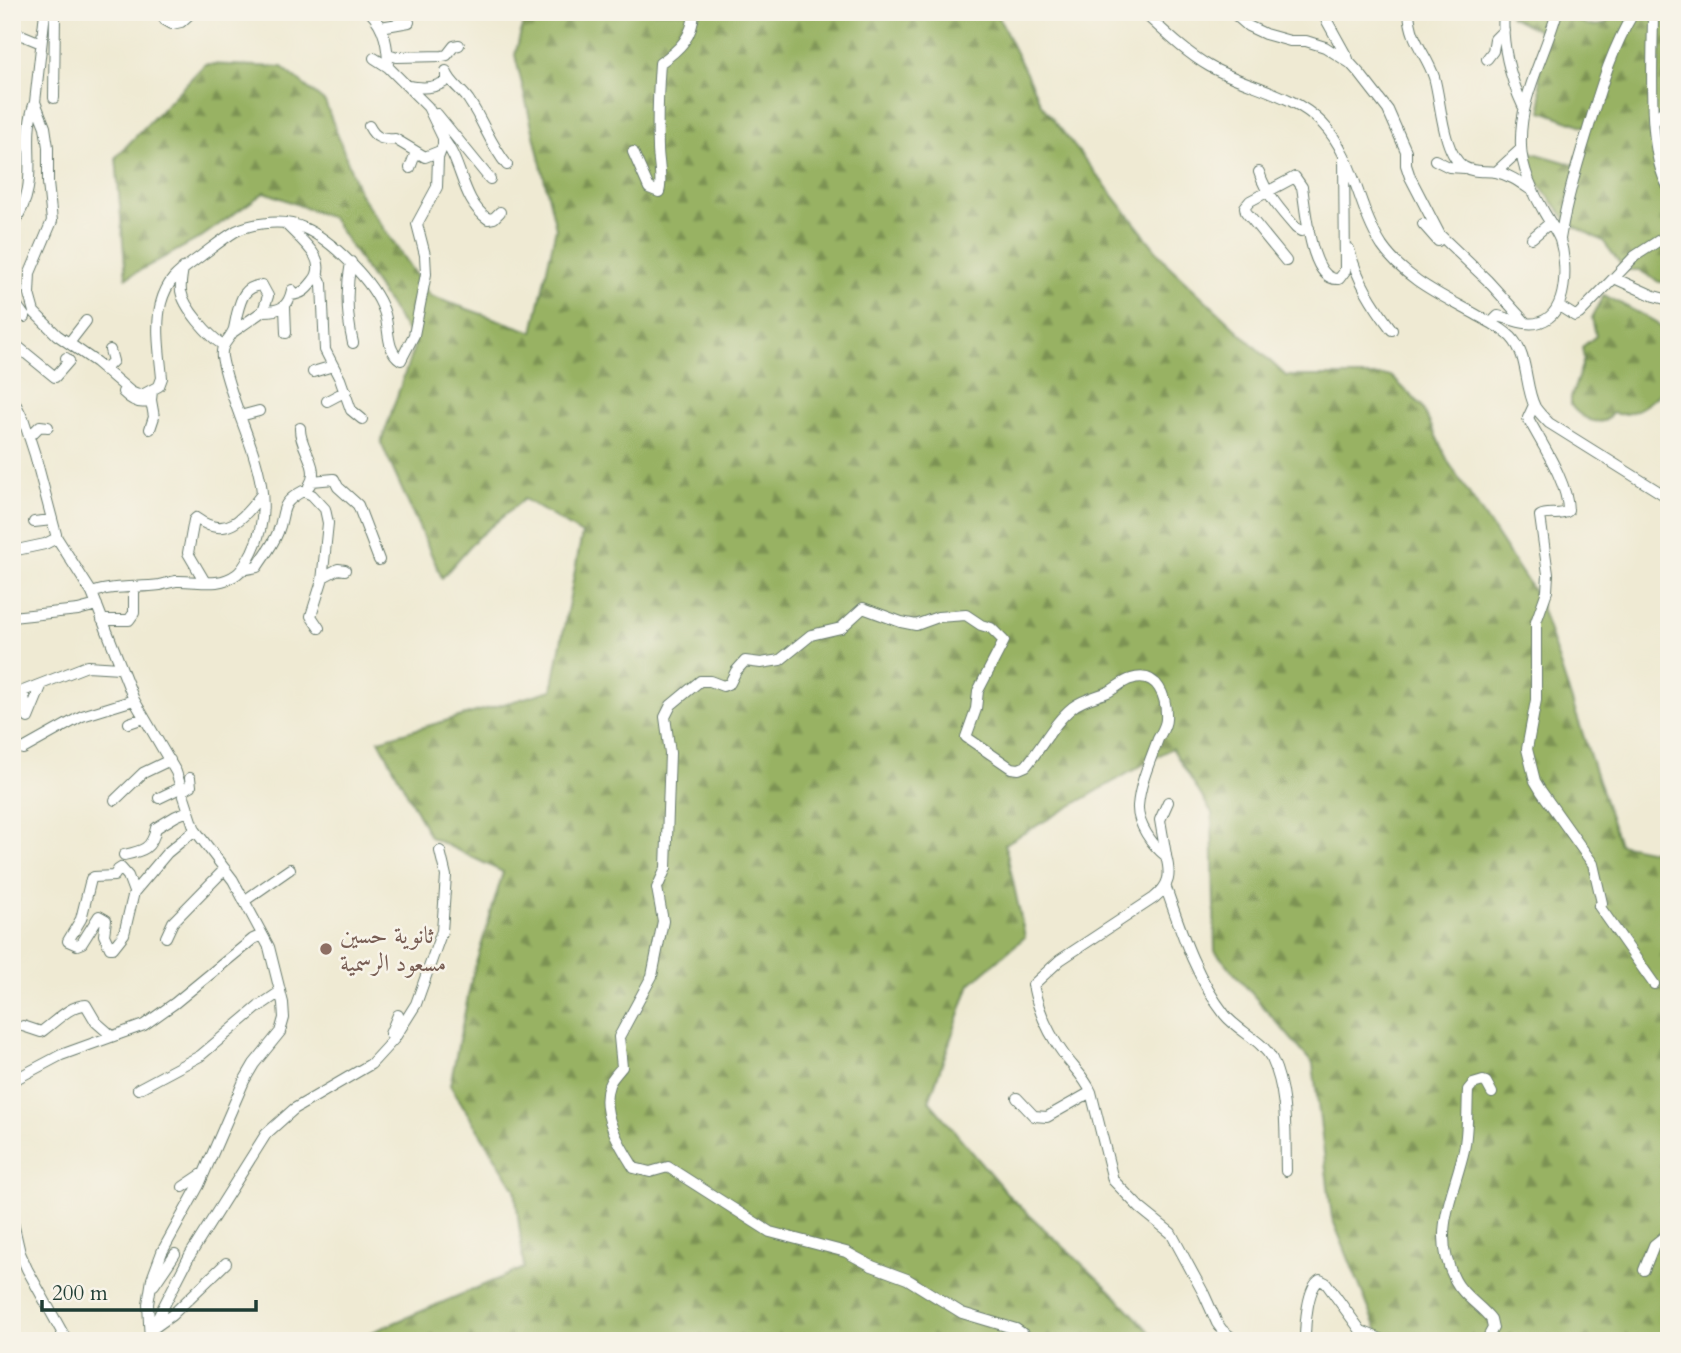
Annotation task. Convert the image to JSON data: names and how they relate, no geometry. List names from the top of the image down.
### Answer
{
  "places": ["ثانوية حسين مسعود الرسمية"],
  "scale_bar": "200 m"
}
